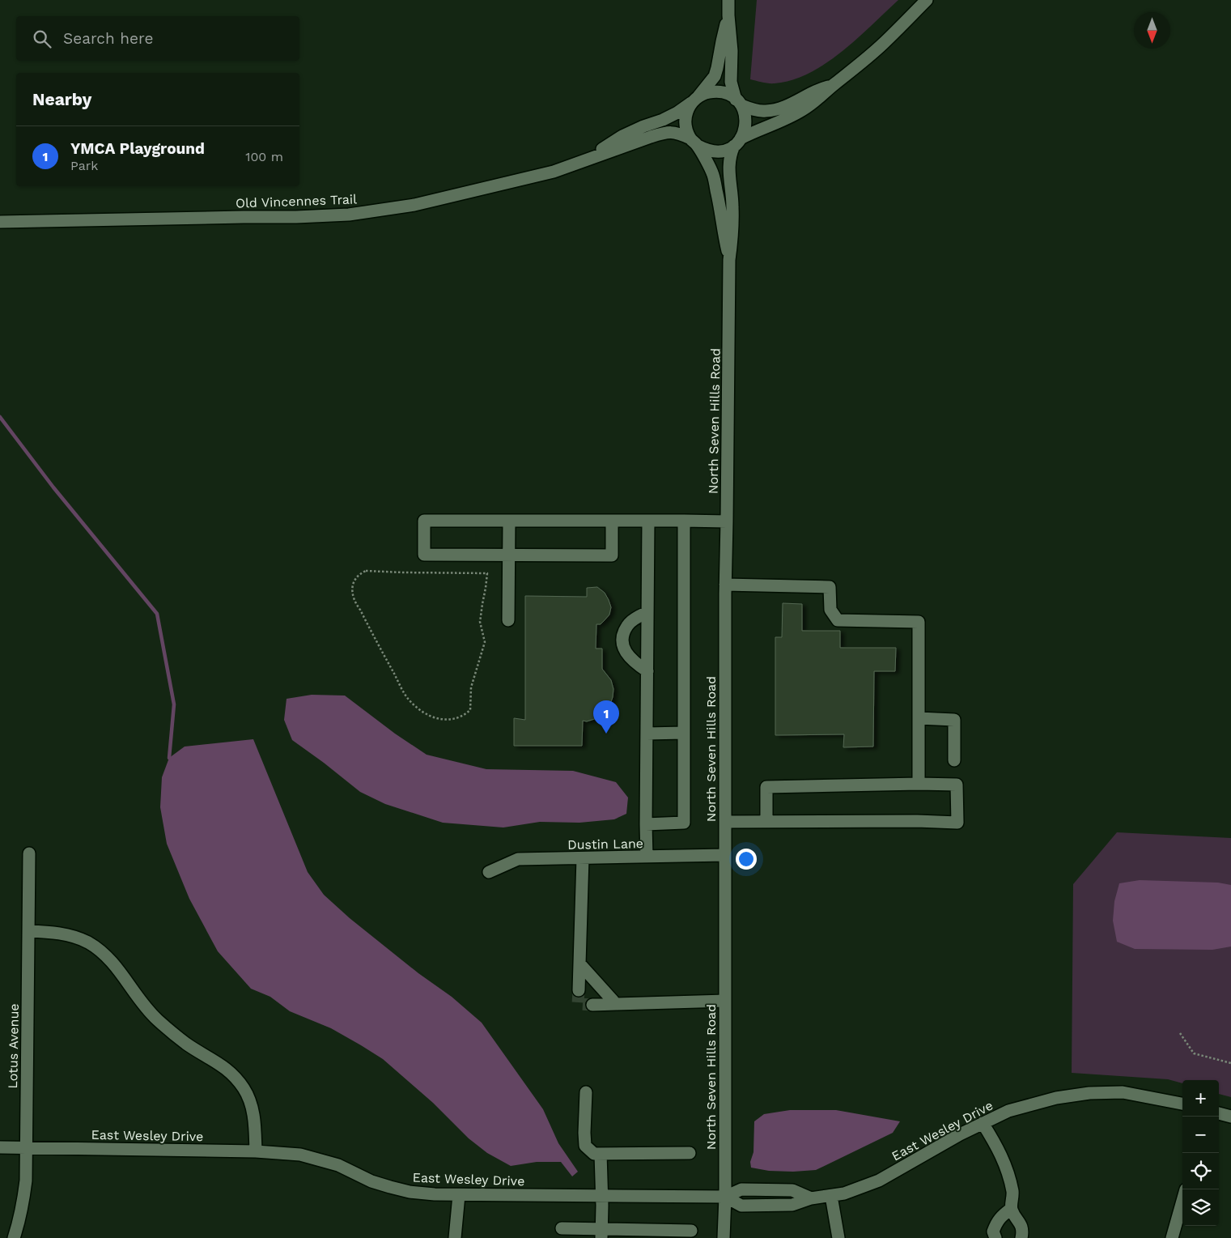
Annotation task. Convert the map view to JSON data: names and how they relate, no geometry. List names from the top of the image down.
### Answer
{
  "streets": {
    "street": [
      "Old Vincennes Trail",
      "North Seven Hills Road",
      "Dustin Lane",
      "Lotus Avenue",
      "East Wesley Drive"
    ]
  },
  "crossings": [
    ["Old Vincennes Trail", "North Seven Hills Road"],
    ["North Seven Hills Road", "Dustin Lane"],
    ["North Seven Hills Road", "East Wesley Drive"],
    ["Lotus Avenue", "East Wesley Drive"]
  ],
  "north": "bottom",
  "page": {
    "search": "Search here",
    "heading": "Nearby",
    "list": [
      {
        "mark": "1",
        "name": "YMCA Playground",
        "note": "Park",
        "value": "100 m"
      }
    ],
    "pins": "1",
    "map_buttons": ["+", "−"]
  }
}
